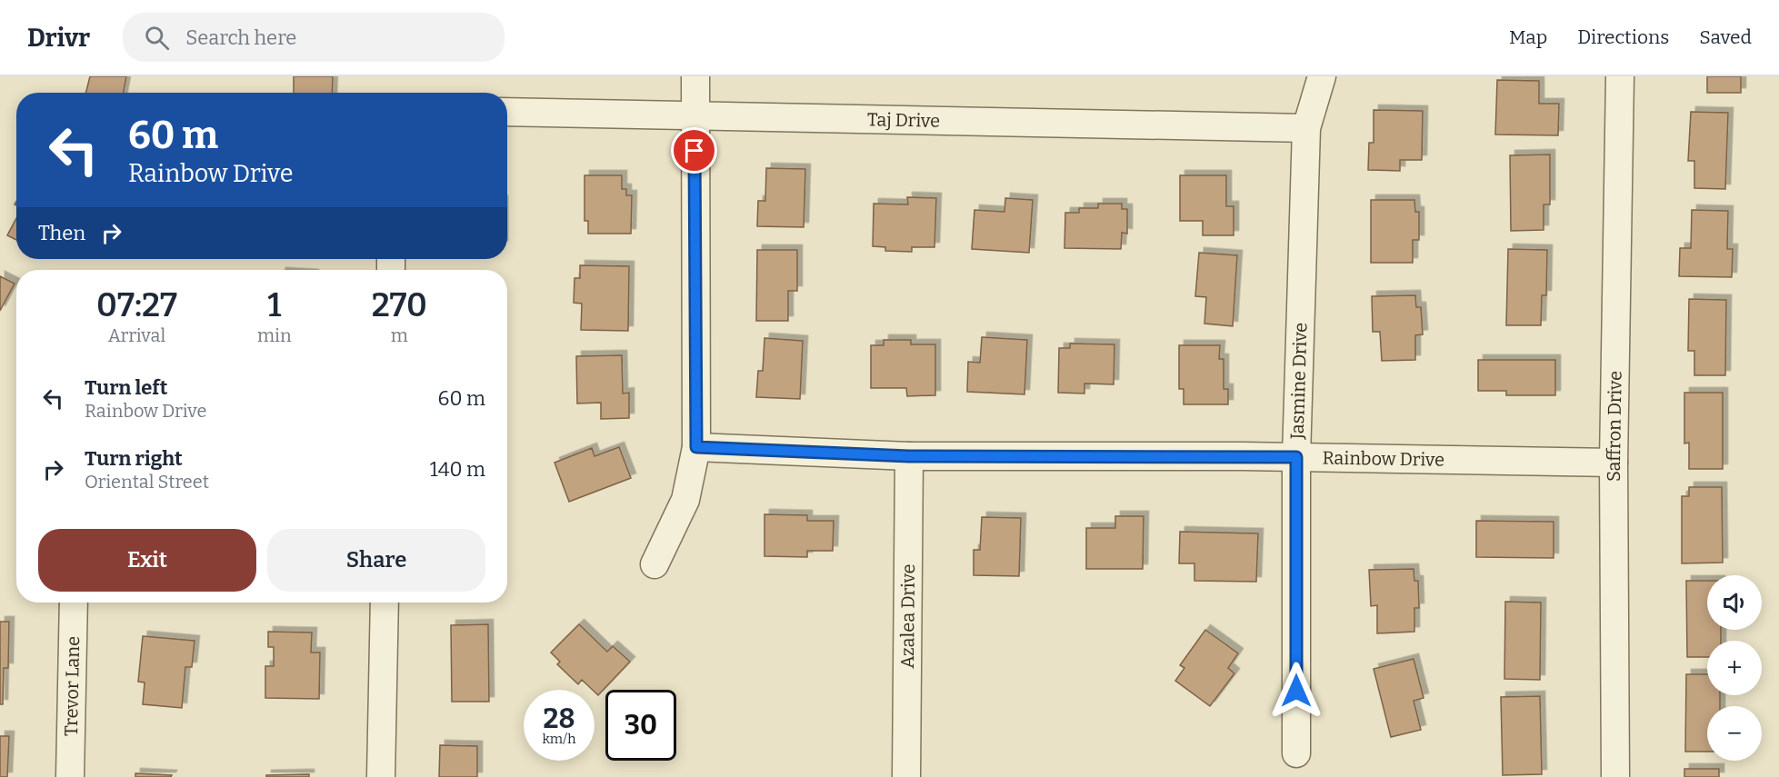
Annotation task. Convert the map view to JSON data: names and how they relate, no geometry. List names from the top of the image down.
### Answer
{
  "streets": {
    "street": [
      "Taj Drive",
      "Jasmine Drive",
      "Saffron Drive",
      "Rainbow Drive",
      "Azalea Drive",
      "Trevor Lane"
    ]
  },
  "crossings": [
    ["Taj Drive", "Jasmine Drive"],
    ["Jasmine Drive", "Rainbow Drive"],
    ["Saffron Drive", "Rainbow Drive"],
    ["Rainbow Drive", "Azalea Drive"]
  ],
  "page": {
    "header": "Drivr",
    "search": "Search here",
    "nav": ["Map", "Directions", "Saved"],
    "turn": ["60 m", "Rainbow Drive"],
    "then": "Then",
    "eta": [
      "07:27",
      "Arrival",
      "1",
      "min",
      "270",
      "m"
    ],
    "list": [
      {
        "name": "Turn left",
        "note": "Rainbow Drive",
        "value": "60 m"
      },
      {
        "name": "Turn right",
        "note": "Oriental Street",
        "value": "140 m"
      }
    ],
    "buttons": ["Exit", "Share"],
    "map_buttons": ["+", "−"],
    "speed": "28 km/h",
    "limit": "30"
  }
}
